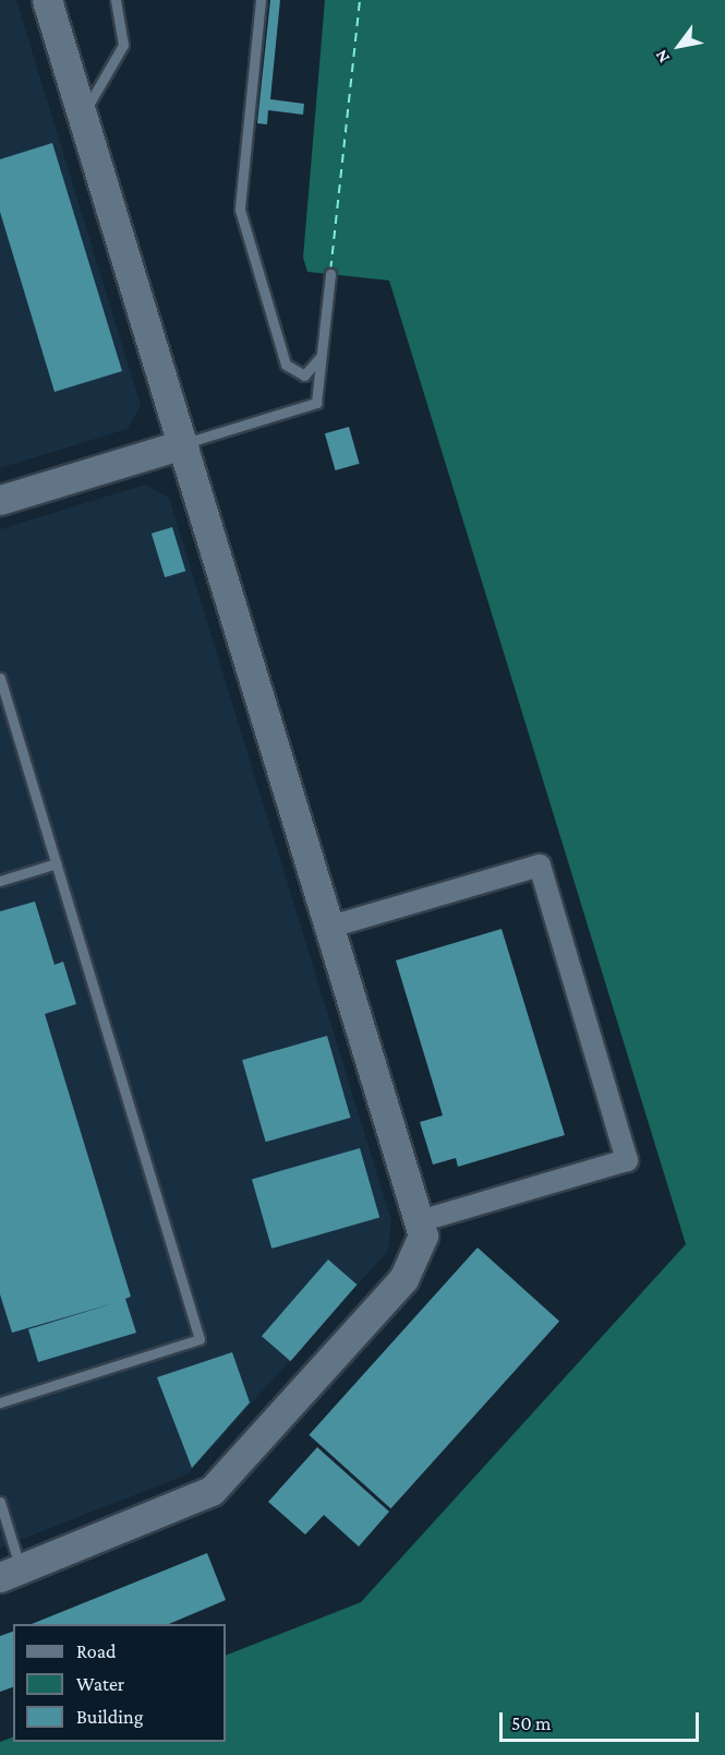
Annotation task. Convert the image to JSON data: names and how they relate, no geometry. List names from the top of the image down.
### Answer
{
  "legend": ["Road", "Water", "Building"],
  "scale_bar": "50 m",
  "north": "bottom left"
}
